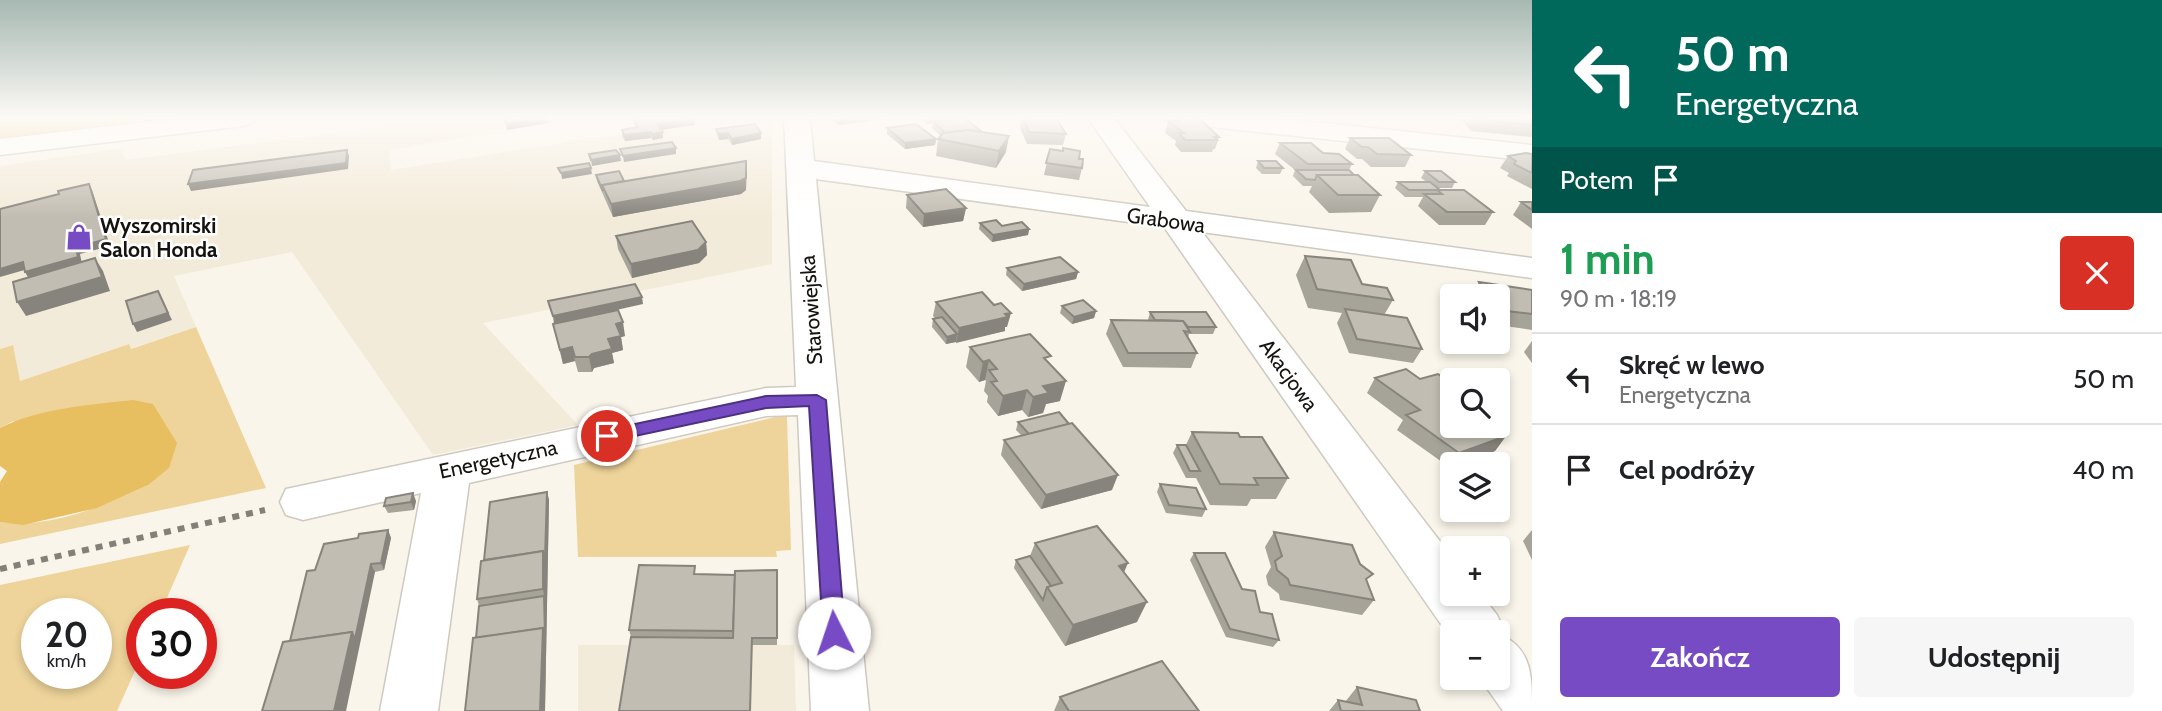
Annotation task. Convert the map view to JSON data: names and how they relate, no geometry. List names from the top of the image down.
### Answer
{
  "streets": {
    "street": [
      "Grabowa",
      "Starowiejska",
      "Akacjowa",
      "Energetyczna"
    ]
  },
  "crossings": [
    ["Grabowa", "Starowiejska"],
    ["Grabowa", "Akacjowa"],
    ["Starowiejska", "Energetyczna"]
  ],
  "places": {
    "shop": ["Wyszomirski Salon Honda"]
  },
  "page": {
    "turn": ["50 m", "Energetyczna"],
    "then": "Potem",
    "heading": ["1 min", "90 m · 18:19"],
    "map_buttons": ["+", "−"],
    "list": [
      {
        "name": "Skręć w lewo",
        "note": "Energetyczna",
        "value": "50 m"
      },
      {
        "name": "Cel podróży",
        "value": "40 m"
      }
    ],
    "speed": "20 km/h",
    "limit": "30",
    "buttons": ["Zakończ", "Udostępnij"]
  }
}
